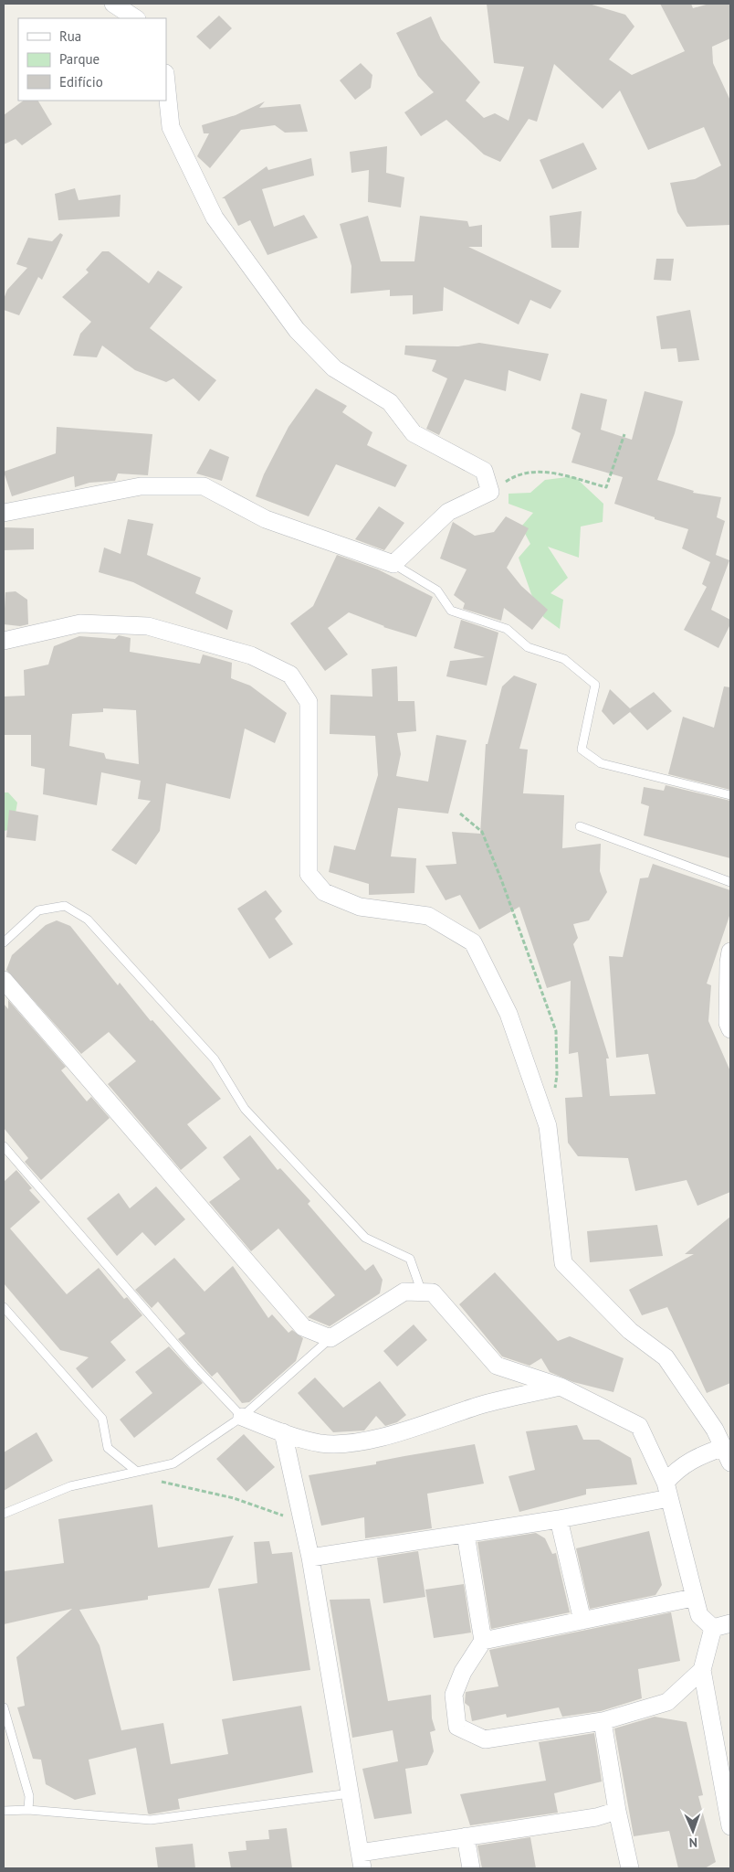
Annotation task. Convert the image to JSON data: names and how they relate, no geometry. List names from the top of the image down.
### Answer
{
  "legend": ["Rua", "Parque", "Edifício"],
  "north": "bottom"
}
